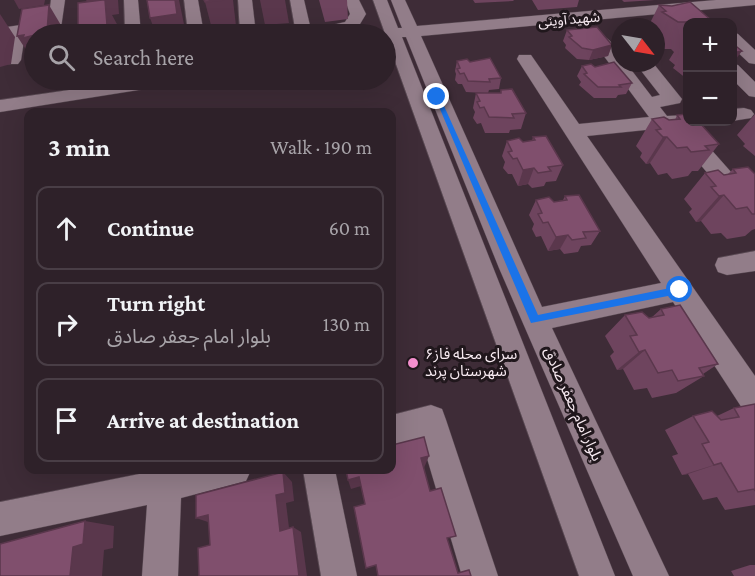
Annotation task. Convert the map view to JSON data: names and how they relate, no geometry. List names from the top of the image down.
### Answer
{
  "streets": {
    "street": ["شهید آوینی", "بلوار امام جعفر صادق"]
  },
  "crossings": [
    ["شهید آوینی", "بلوار امام جعفر صادق"]
  ],
  "places": ["سرای محله فاز۶ شهرستان پرند"],
  "north": "bottom right",
  "page": {
    "map_buttons": ["+", "−"],
    "search": "Search here",
    "heading": ["3 min", "Walk · 190 m"],
    "list": [
      ["Continue", "60 m"],
      ["Turn right", "بلوار امام جعفر صادق", "130 m"],
      "Arrive at destination"
    ]
  }
}
